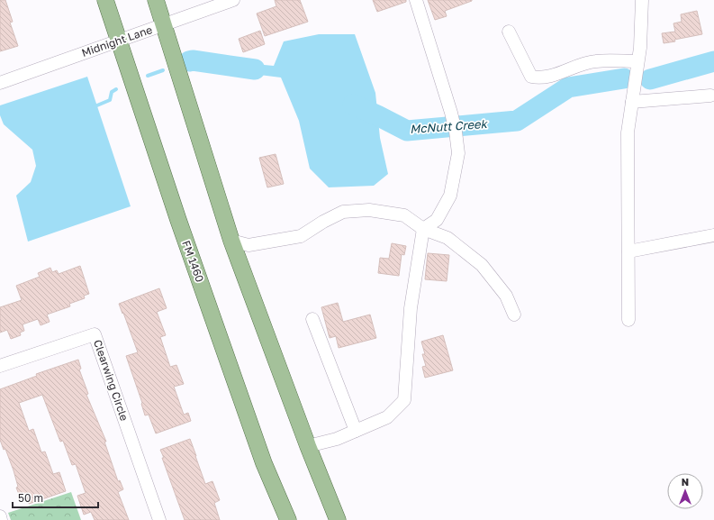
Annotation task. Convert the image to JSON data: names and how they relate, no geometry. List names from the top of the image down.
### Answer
{
  "streets": {
    "main road": ["FM 1460"],
    "street": ["Midnight Lane", "Clearwing Circle"]
  },
  "crossings": [
    ["Midnight Lane", "FM 1460"]
  ],
  "water": ["McNutt Creek"],
  "scale_bar": "50 m",
  "north": "top"
}
